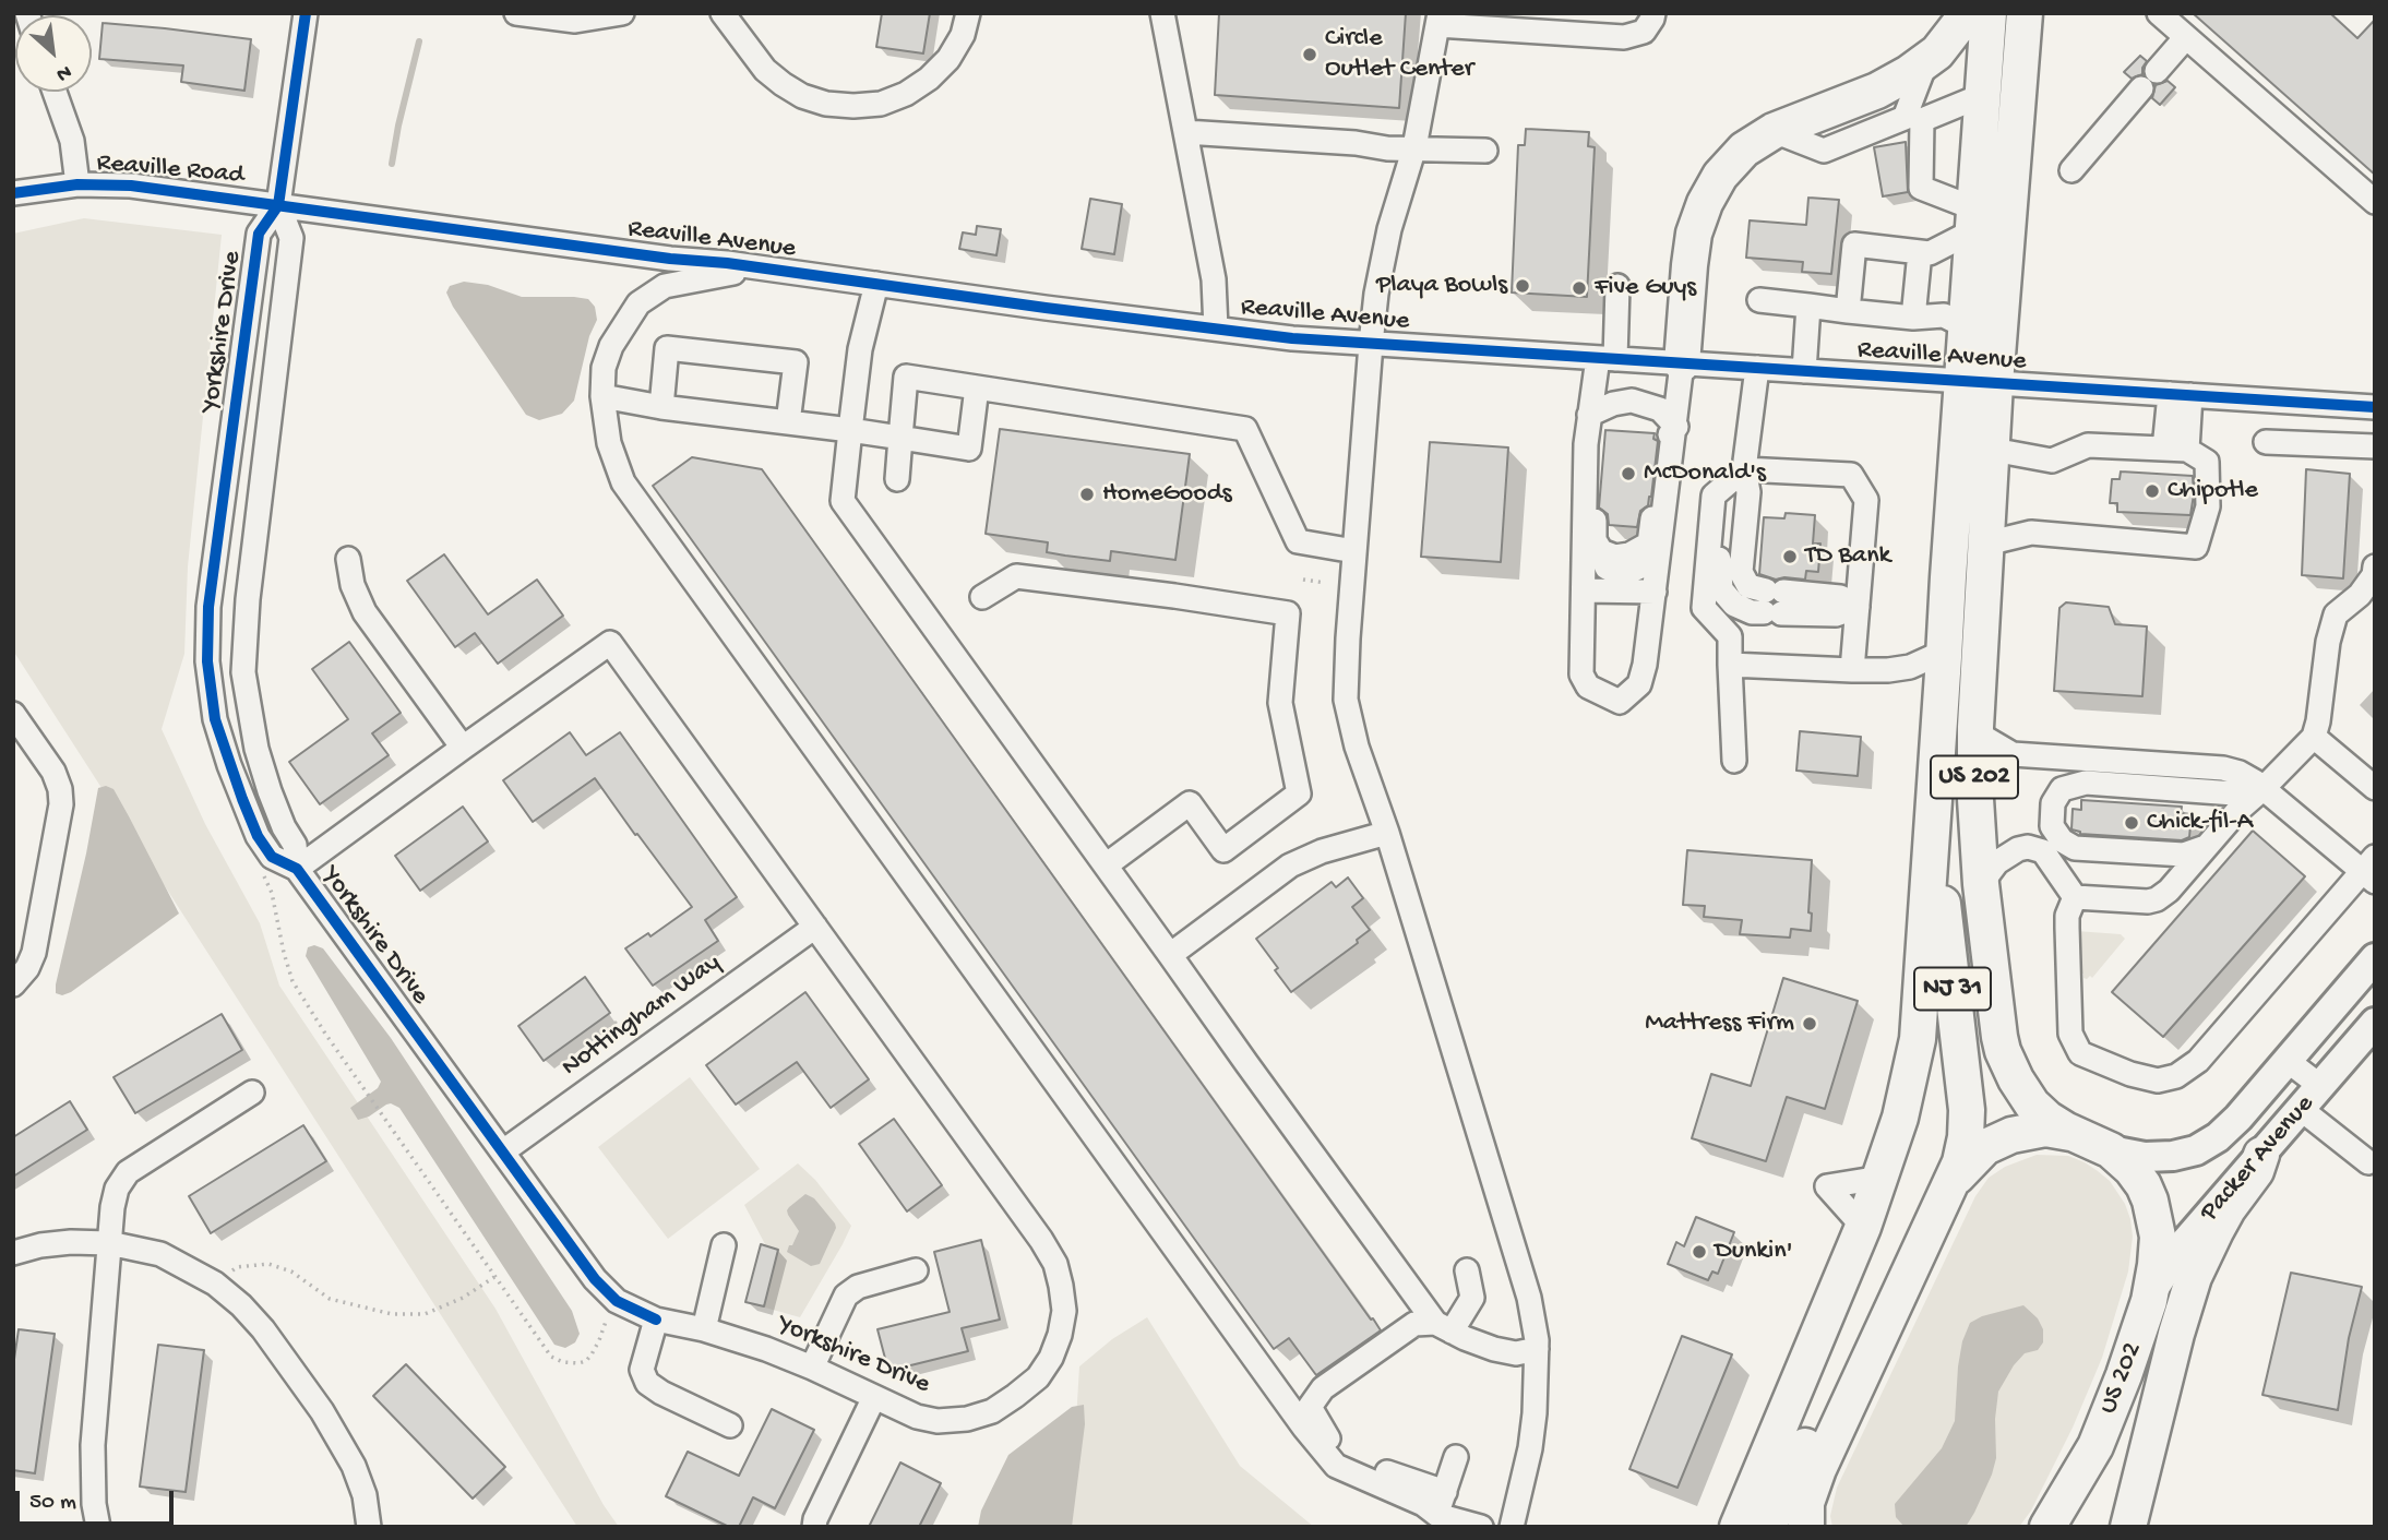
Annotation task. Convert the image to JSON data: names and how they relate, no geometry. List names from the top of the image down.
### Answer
{
  "streets": {
    "highway": ["US 202", "NJ 31"],
    "main road": ["Packer Avenue"],
    "street": [
      "Reaville Road",
      "Reaville Avenue",
      "Yorkshire Drive",
      "Nottingham Way"
    ]
  },
  "crossings": [
    ["Reaville Road", "Reaville Avenue"],
    ["Reaville Road", "Yorkshire Drive"],
    ["Reaville Avenue", "Yorkshire Drive"],
    ["Reaville Avenue", "US 202"],
    ["Yorkshire Drive", "Nottingham Way"],
    ["US 202", "NJ 31"],
    ["US 202", "Packer Avenue"]
  ],
  "places": [
    "Circle Outlet Center",
    "Playa Bowls",
    "Five Guys",
    "McDonald's",
    "Chipotle",
    "HomeGoods",
    "TD Bank",
    "Chick-fil-A",
    "Mattress Firm",
    "Dunkin'"
  ],
  "scale_bar": "50 m",
  "north": "bottom right"
}
